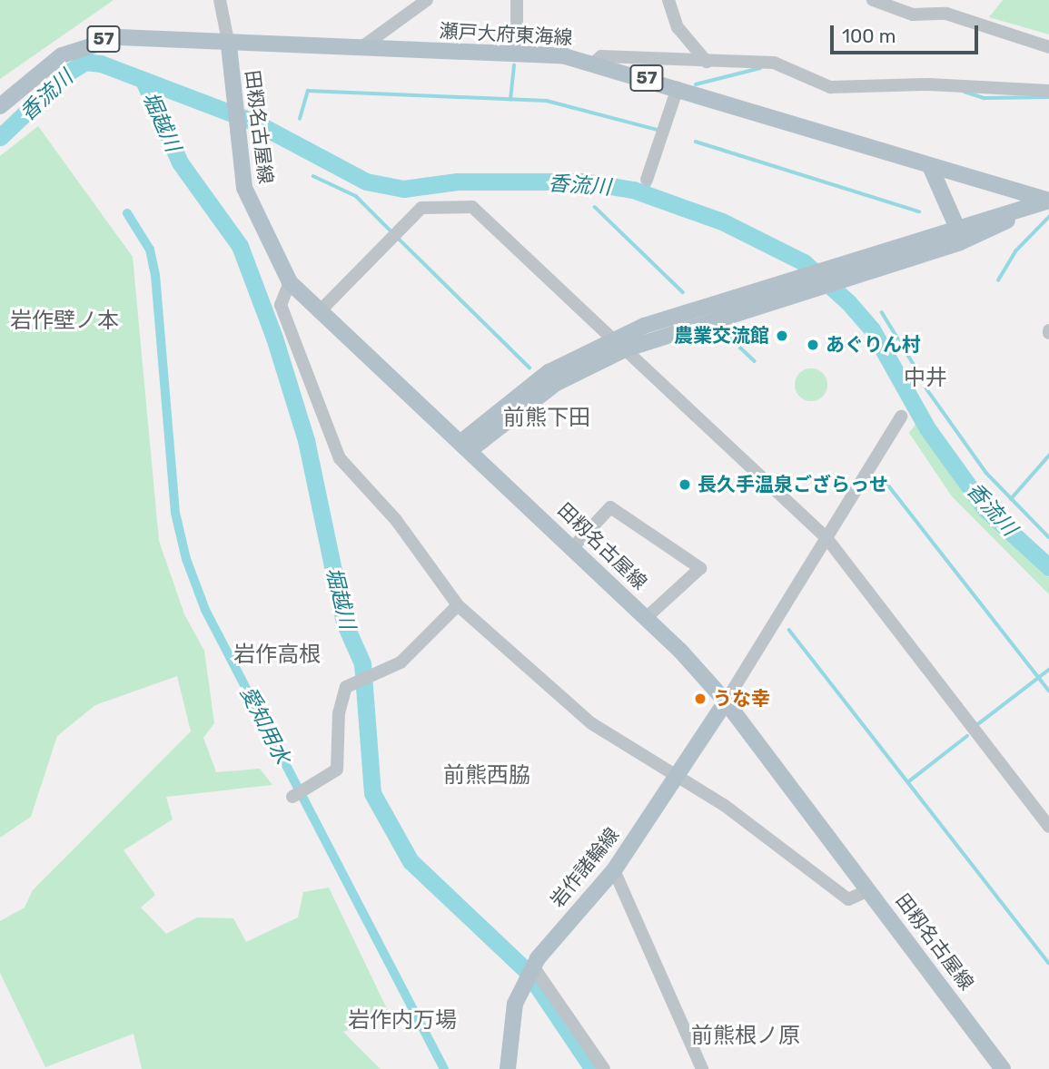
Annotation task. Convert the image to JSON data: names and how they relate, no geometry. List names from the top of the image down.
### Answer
{
  "streets": {
    "main road": [
      "瀬戸大府東海線",
      "57",
      "田籾名古屋線",
      "岩作諸輪線"
    ]
  },
  "crossings": [
    ["瀬戸大府東海線", "田籾名古屋線"],
    ["田籾名古屋線", "岩作諸輪線"]
  ],
  "districts": [
    "岩作壁ノ本",
    "中井",
    "前熊下田",
    "岩作高根",
    "前熊西脇",
    "岩作内万場",
    "前熊根ノ原"
  ],
  "water": ["香流川", "堀越川", "愛知用水"],
  "places": [
    "農業交流館",
    "あぐりん村",
    "長久手温泉ござらっせ",
    "うな幸"
  ],
  "scale_bar": "100 m"
}
